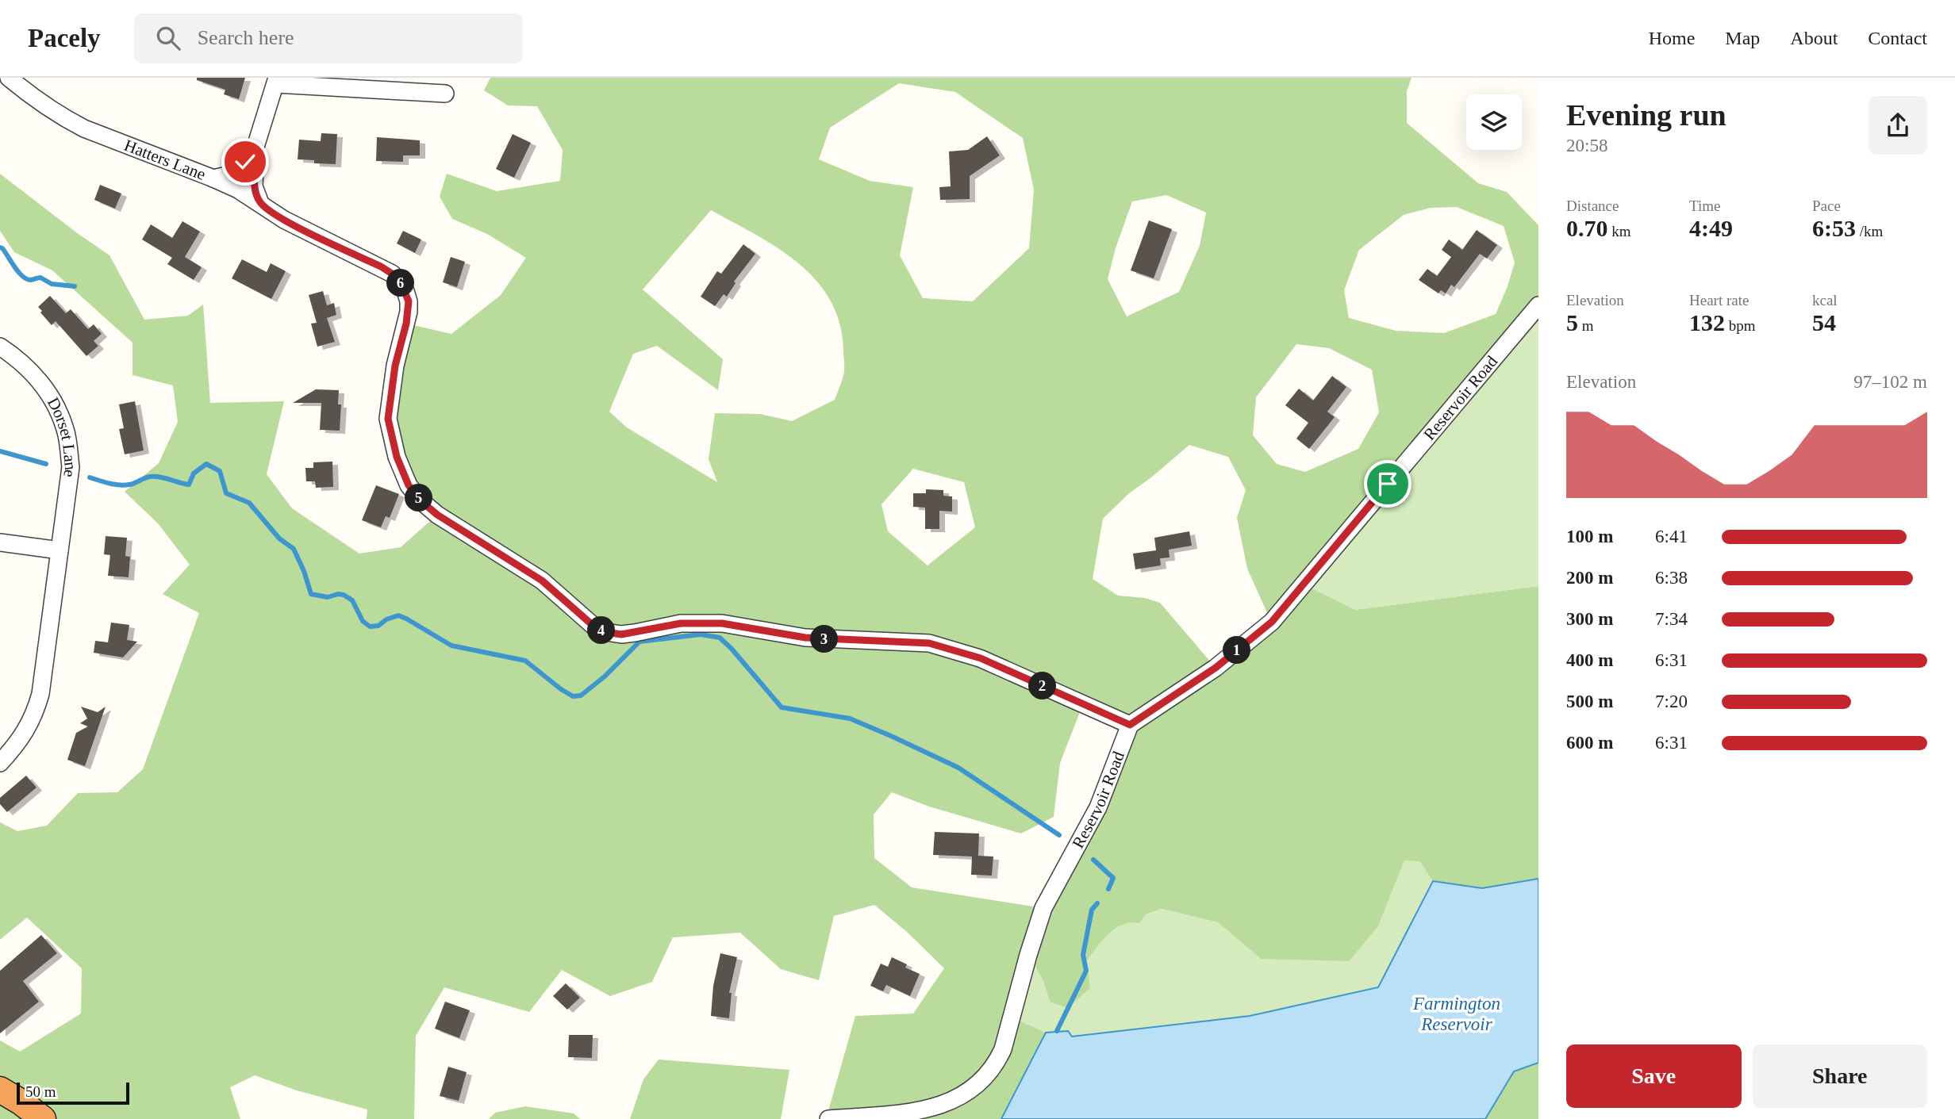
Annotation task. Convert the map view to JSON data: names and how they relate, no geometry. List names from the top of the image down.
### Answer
{
  "streets": {
    "street": ["Hatters Lane", "Reservoir Road", "Dorset Lane"]
  },
  "crossings": [
    ["Hatters Lane", "Reservoir Road"]
  ],
  "water": ["Farmington Reservoir"],
  "scale_bar": "50 m",
  "page": {
    "header": "Pacely",
    "search": "Search here",
    "nav": [
      "Home",
      "Map",
      "About",
      "Contact"
    ],
    "heading": ["Evening run", "20:58"],
    "stats": [
      ["Distance", "0.70 km"],
      ["Time", "4:49"],
      ["Pace", "6:53 /km"],
      ["Elevation", "5 m"],
      ["Heart rate", "132 bpm"],
      ["kcal", "54"]
    ],
    "pins": [
      "6",
      "5",
      "4",
      "3",
      "1",
      "2"
    ],
    "chart": ["Elevation", "97–102 m"],
    "list": [
      {
        "name": "100 m",
        "note": "6:41"
      },
      {
        "name": "200 m",
        "note": "6:38"
      },
      {
        "name": "300 m",
        "note": "7:34"
      },
      {
        "name": "400 m",
        "note": "6:31"
      },
      {
        "name": "500 m",
        "note": "7:20"
      },
      {
        "name": "600 m",
        "note": "6:31"
      }
    ],
    "buttons": ["Save", "Share"],
    "scale": "50 m"
  }
}
